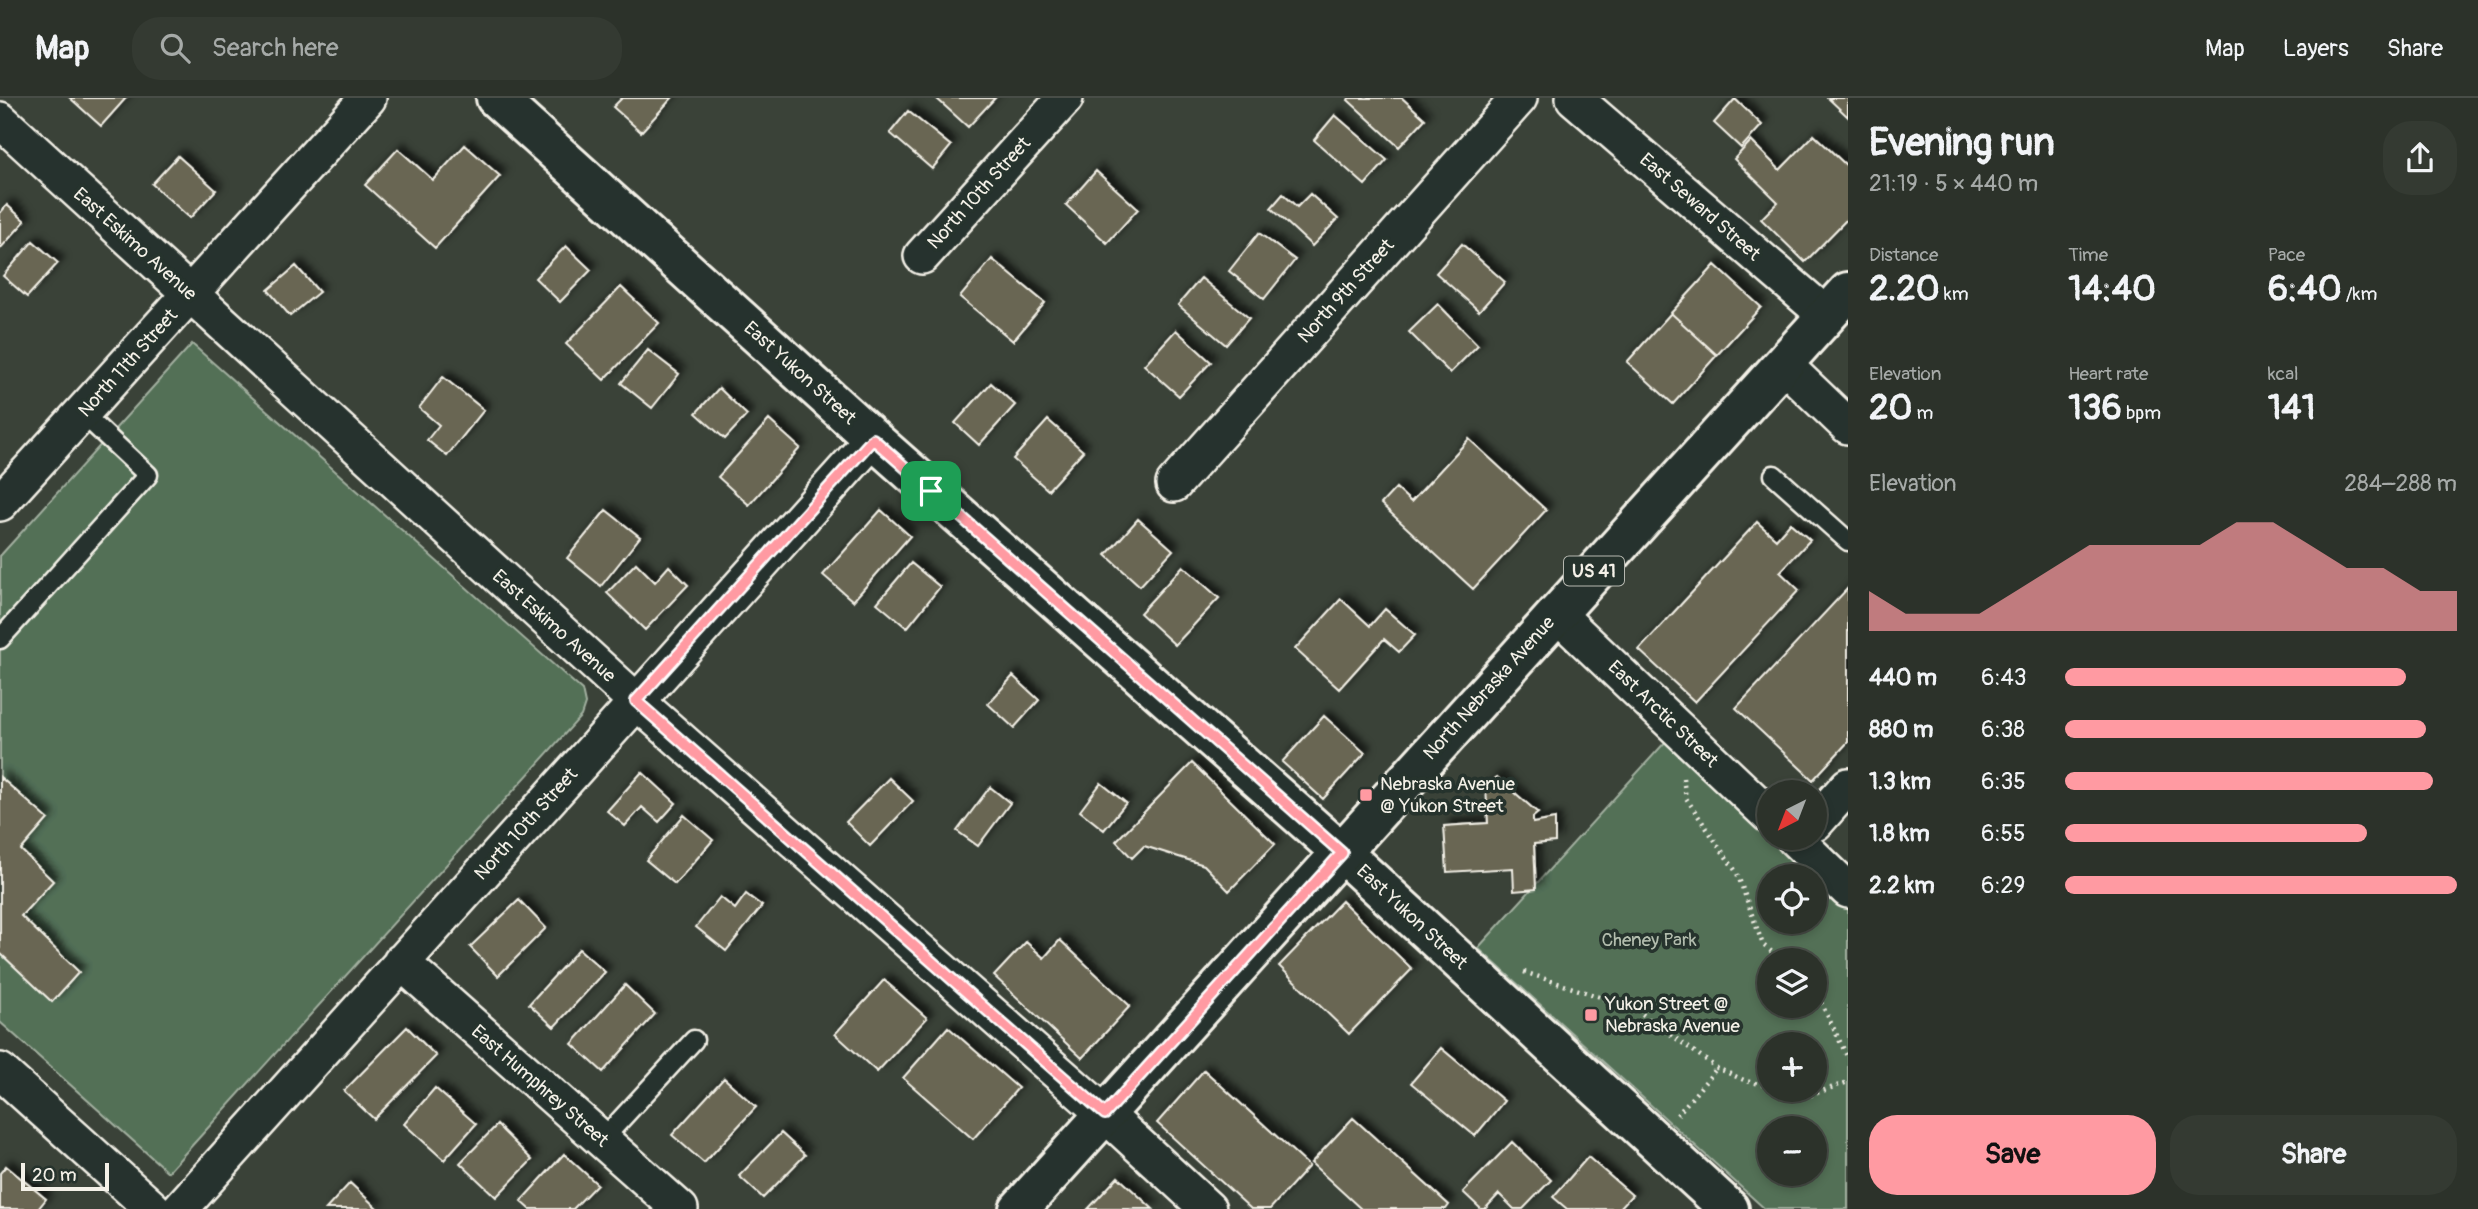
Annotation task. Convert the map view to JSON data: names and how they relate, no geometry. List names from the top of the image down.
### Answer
{
  "streets": {
    "street": [
      "North 10th Street",
      "East Seward Street",
      "East Eskimo Avenue",
      "North 9th Street",
      "North 11th Street",
      "East Yukon Street",
      "US 41",
      "North Nebraska Avenue",
      "East Arctic Street",
      "East Humphrey Street"
    ]
  },
  "crossings": [
    ["North 10th Street", "East Eskimo Avenue"],
    ["North 10th Street", "East Yukon Street"],
    ["North 10th Street", "East Humphrey Street"],
    ["East Seward Street", "North Nebraska Avenue"],
    ["East Eskimo Avenue", "North 11th Street"],
    ["East Eskimo Avenue", "North Nebraska Avenue"],
    ["East Yukon Street", "North Nebraska Avenue"],
    ["North Nebraska Avenue", "East Arctic Street"]
  ],
  "parks": ["Cheney Park"],
  "places": {
    "transit": ["Nebraska Avenue @ Yukon Street", "Yukon Street @ Nebraska Avenue"]
  },
  "scale_bar": "20 m",
  "north": "bottom left",
  "page": {
    "header": "Map",
    "search": "Search here",
    "nav": ["Map", "Layers", "Share"],
    "heading": ["Evening run", "21:19 · 5 × 440 m"],
    "stats": [
      ["Distance", "2.20 km"],
      ["Time", "14:40"],
      ["Pace", "6:40 /km"],
      ["Elevation", "20 m"],
      ["Heart rate", "136 bpm"],
      ["kcal", "141"]
    ],
    "chart": ["Elevation", "284–288 m"],
    "list": [
      {
        "name": "440 m",
        "note": "6:43"
      },
      {
        "name": "880 m",
        "note": "6:38"
      },
      {
        "name": "1.3 km",
        "note": "6:35"
      },
      {
        "name": "1.8 km",
        "note": "6:55"
      },
      {
        "name": "2.2 km",
        "note": "6:29"
      }
    ],
    "map_buttons": ["+", "−"],
    "buttons": ["Save", "Share"],
    "scale": "20 m"
  }
}
